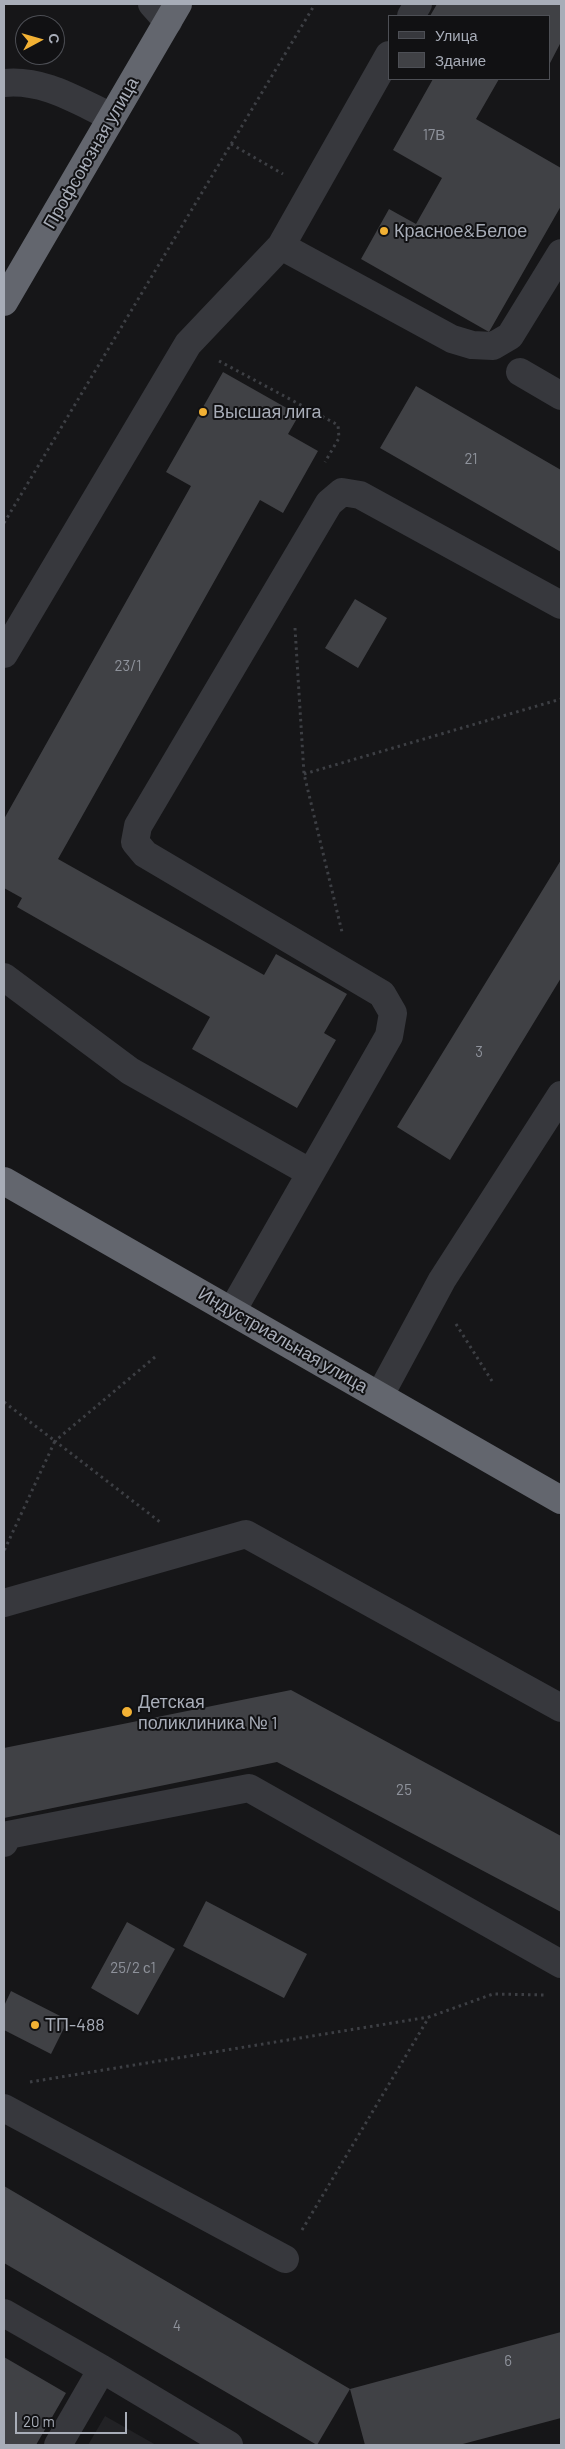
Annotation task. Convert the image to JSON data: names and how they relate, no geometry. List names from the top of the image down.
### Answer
{
  "streets": {
    "highway": ["Профсоюзная улица", "Индустриальная улица"]
  },
  "places": [
    "Красное&Белое",
    "Высшая лига",
    "Детская поликлиника № 1",
    "ТП-488"
  ],
  "house_numbers": [
    "17В",
    "21",
    "23/1",
    "3",
    "25",
    "25/2 с1",
    "4",
    "6"
  ],
  "legend": ["Улица", "Здание"],
  "scale_bar": "20 m",
  "north": "right"
}
